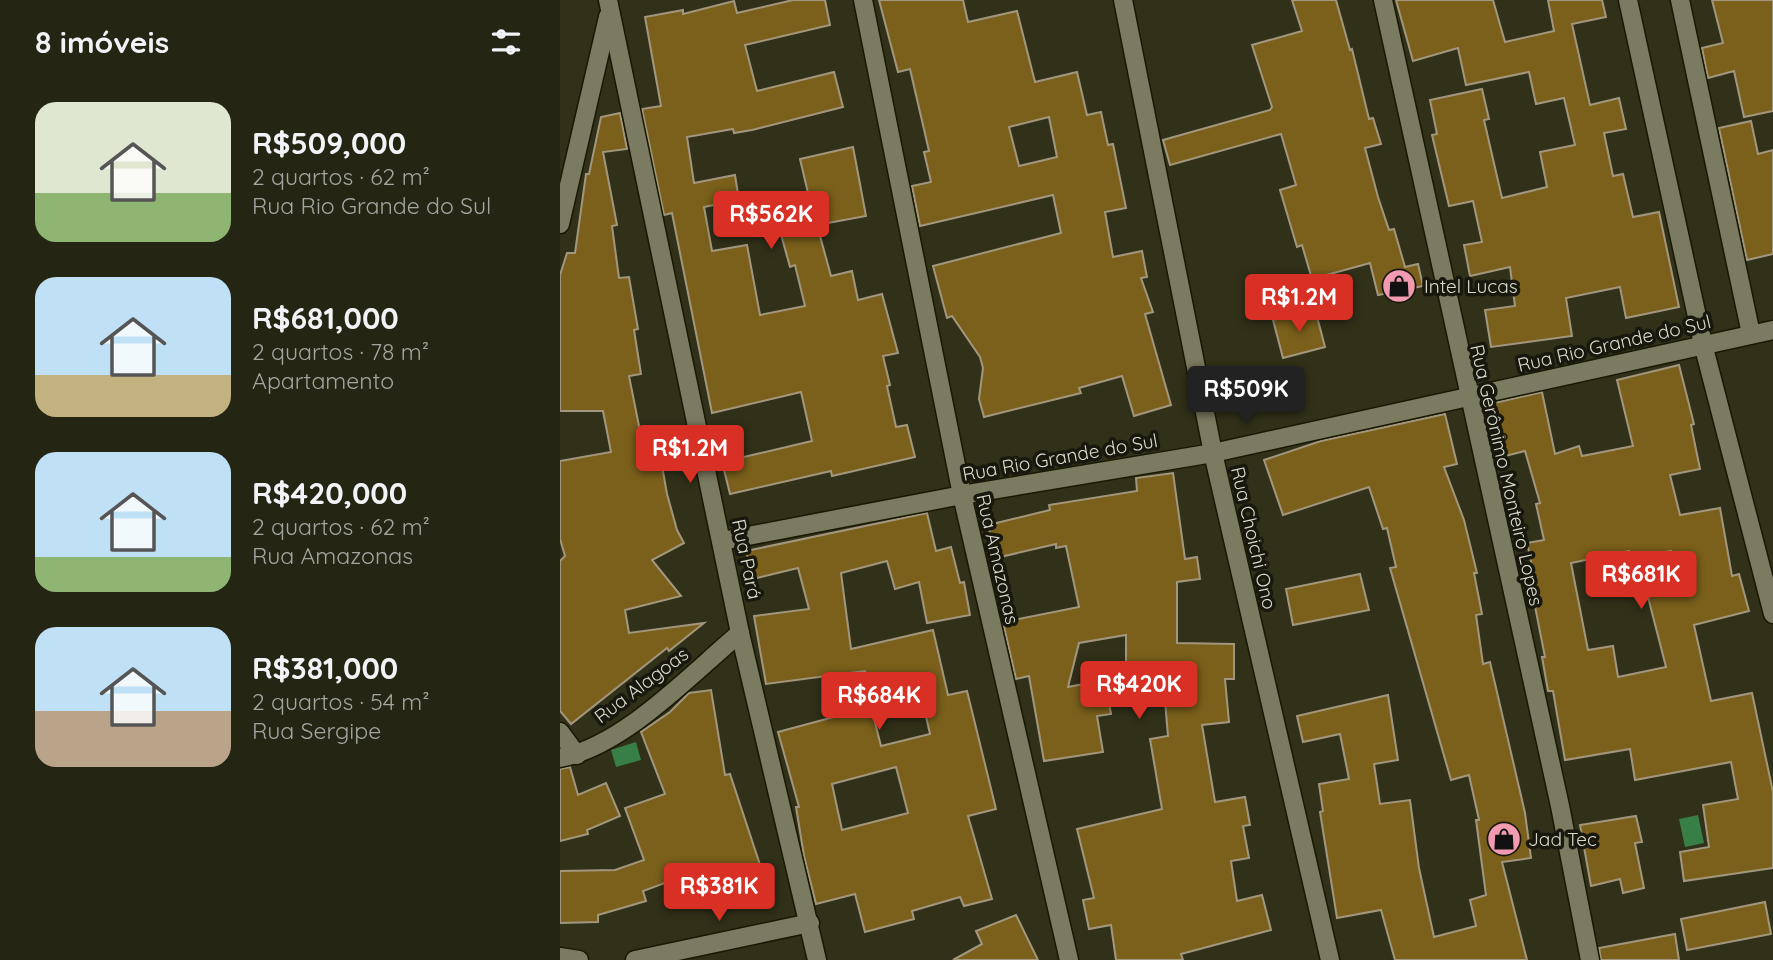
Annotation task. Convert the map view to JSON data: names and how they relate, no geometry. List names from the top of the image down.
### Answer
{
  "streets": {
    "street": [
      "Rua Rio Grande do Sul",
      "Rua Gerônimo Monteiro Lopes",
      "Rua Choichi Ono",
      "Rua Pará",
      "Rua Amazonas",
      "Rua Alagoas"
    ]
  },
  "crossings": [
    ["Rua Rio Grande do Sul", "Rua Gerônimo Monteiro Lopes"],
    ["Rua Rio Grande do Sul", "Rua Choichi Ono"],
    ["Rua Rio Grande do Sul", "Rua Pará"],
    ["Rua Rio Grande do Sul", "Rua Amazonas"],
    ["Rua Pará", "Rua Alagoas"]
  ],
  "places": {
    "shop": ["Intel Lucas", "Jad Tec"]
  },
  "page": {
    "heading": "8 imóveis",
    "list": [
      {
        "name": "R$509,000",
        "note": "2 quartos · 62 m² · Rua Rio Grande do Sul"
      },
      {
        "name": "R$681,000",
        "note": "2 quartos · 78 m² · Apartamento"
      },
      {
        "name": "R$420,000",
        "note": "2 quartos · 62 m² · Rua Amazonas"
      },
      {
        "name": "R$381,000",
        "note": "2 quartos · 54 m² · Rua Sergipe"
      }
    ],
    "price": [
      "R$562K",
      "R$1.2M",
      "R$509K",
      "R$1.2M",
      "R$681K",
      "R$420K",
      "R$684K",
      "R$381K"
    ]
  }
}
